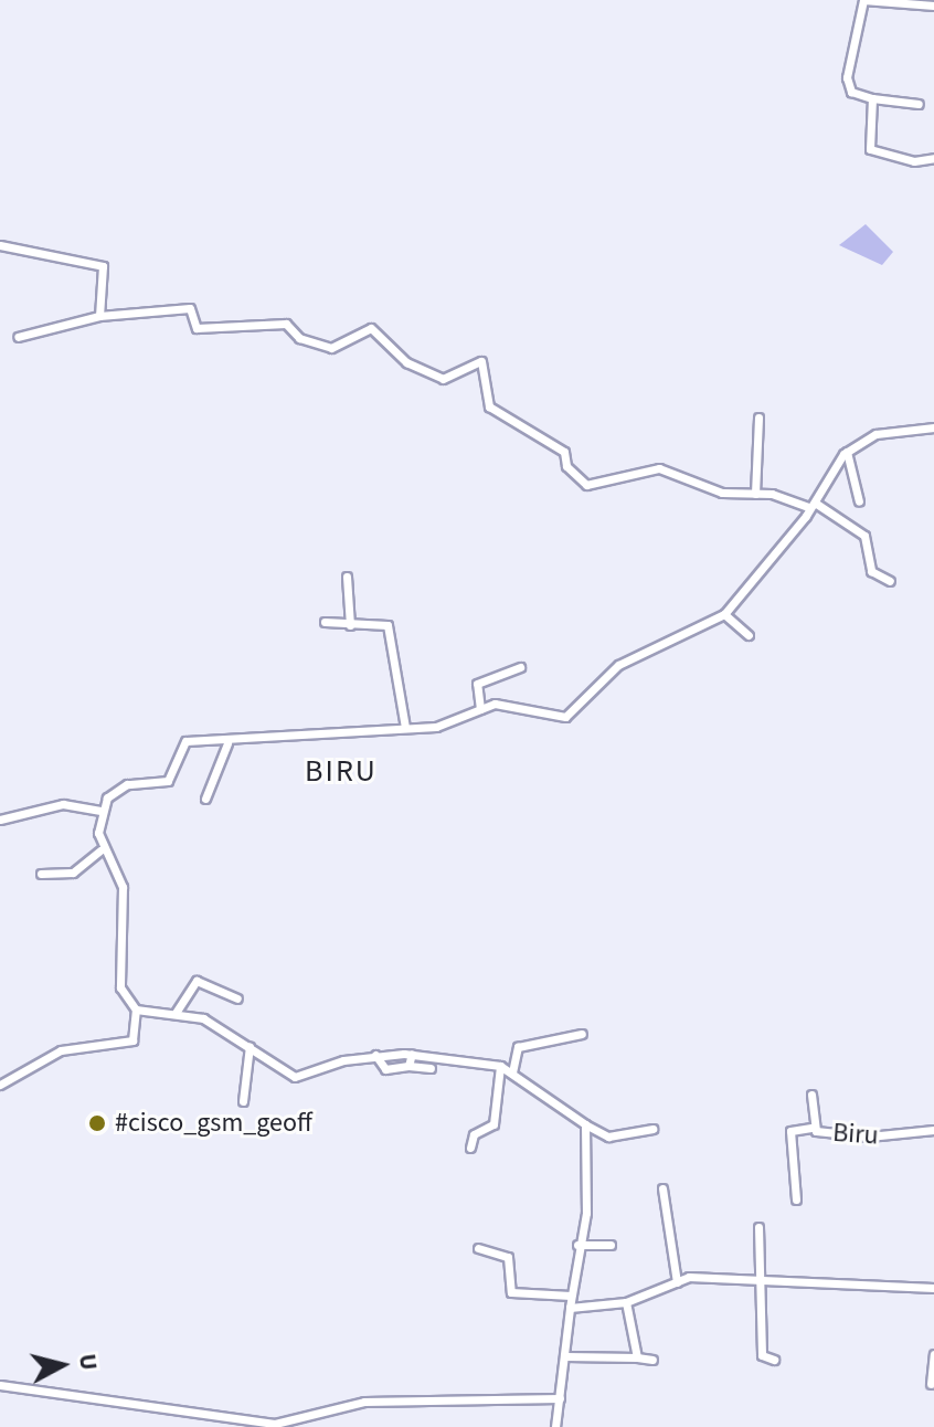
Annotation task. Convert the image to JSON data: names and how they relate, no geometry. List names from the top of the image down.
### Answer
{
  "streets": {
    "street": ["Biru"]
  },
  "districts": ["BIRU"],
  "places": ["#cisco_gsm_geoff"],
  "north": "right"
}
